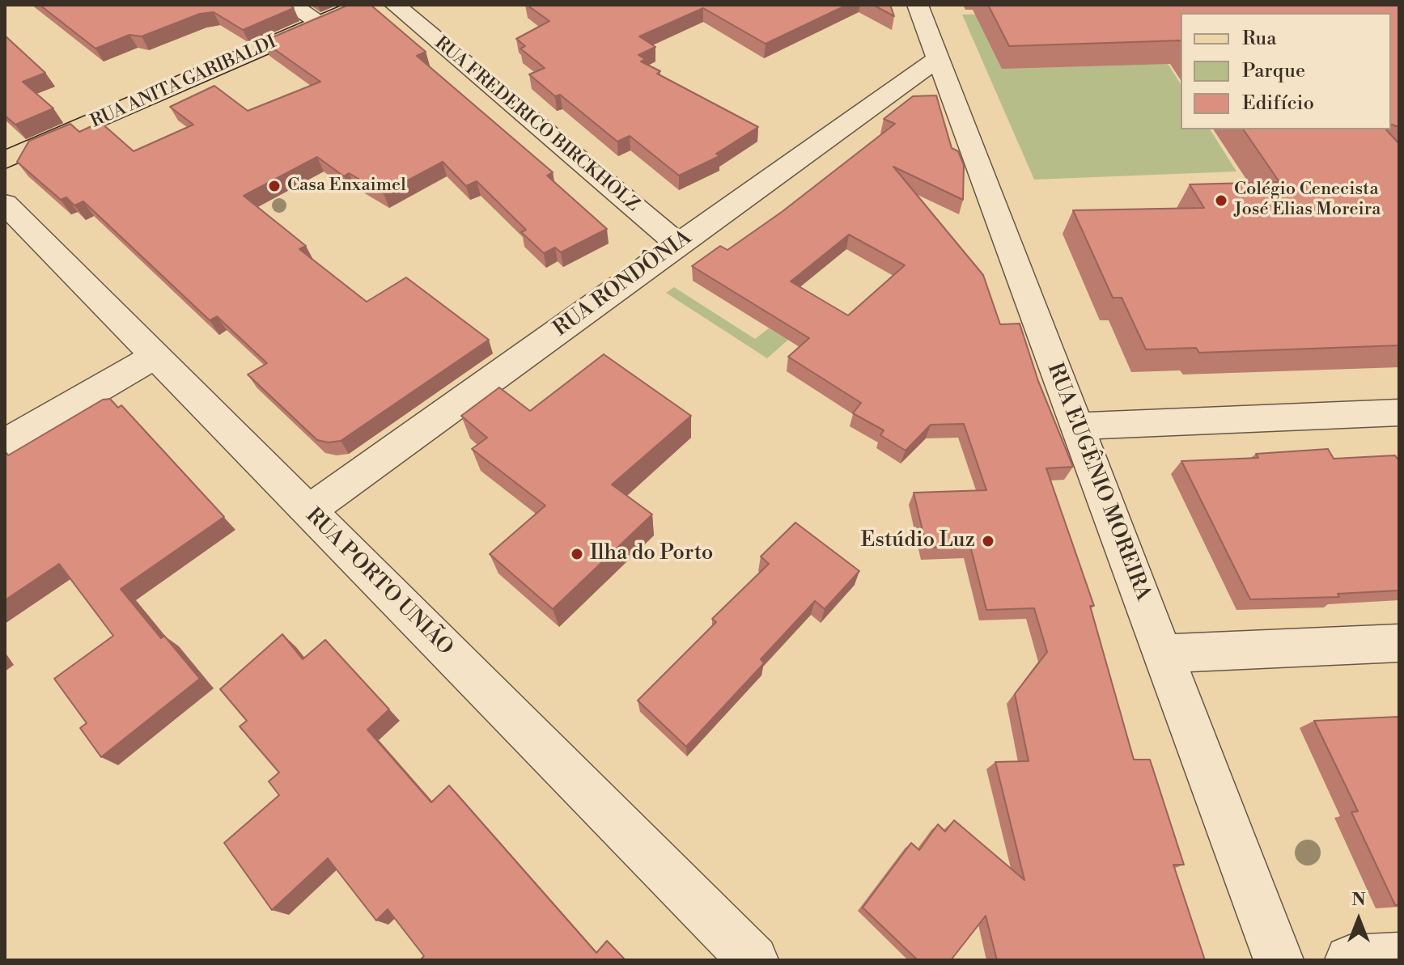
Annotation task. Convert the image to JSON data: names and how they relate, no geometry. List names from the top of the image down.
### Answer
{
  "streets": {
    "main road": ["RUA ANITA GARIBALDI"],
    "street": [
      "RUA FREDERICO BIRCKHOLZ",
      "RUA RONDÔNIA",
      "RUA EUGÊNIO MOREIRA",
      "RUA PORTO UNIÃO"
    ]
  },
  "crossings": [
    ["RUA FREDERICO BIRCKHOLZ", "RUA RONDÔNIA"],
    ["RUA RONDÔNIA", "RUA EUGÊNIO MOREIRA"],
    ["RUA RONDÔNIA", "RUA PORTO UNIÃO"]
  ],
  "places": [
    "Casa Enxaimel",
    "Colégio Cenecista José Elias Moreira",
    "Estúdio Luz",
    "Ilha do Porto"
  ],
  "legend": ["Rua", "Parque", "Edifício"],
  "north": "top"
}
